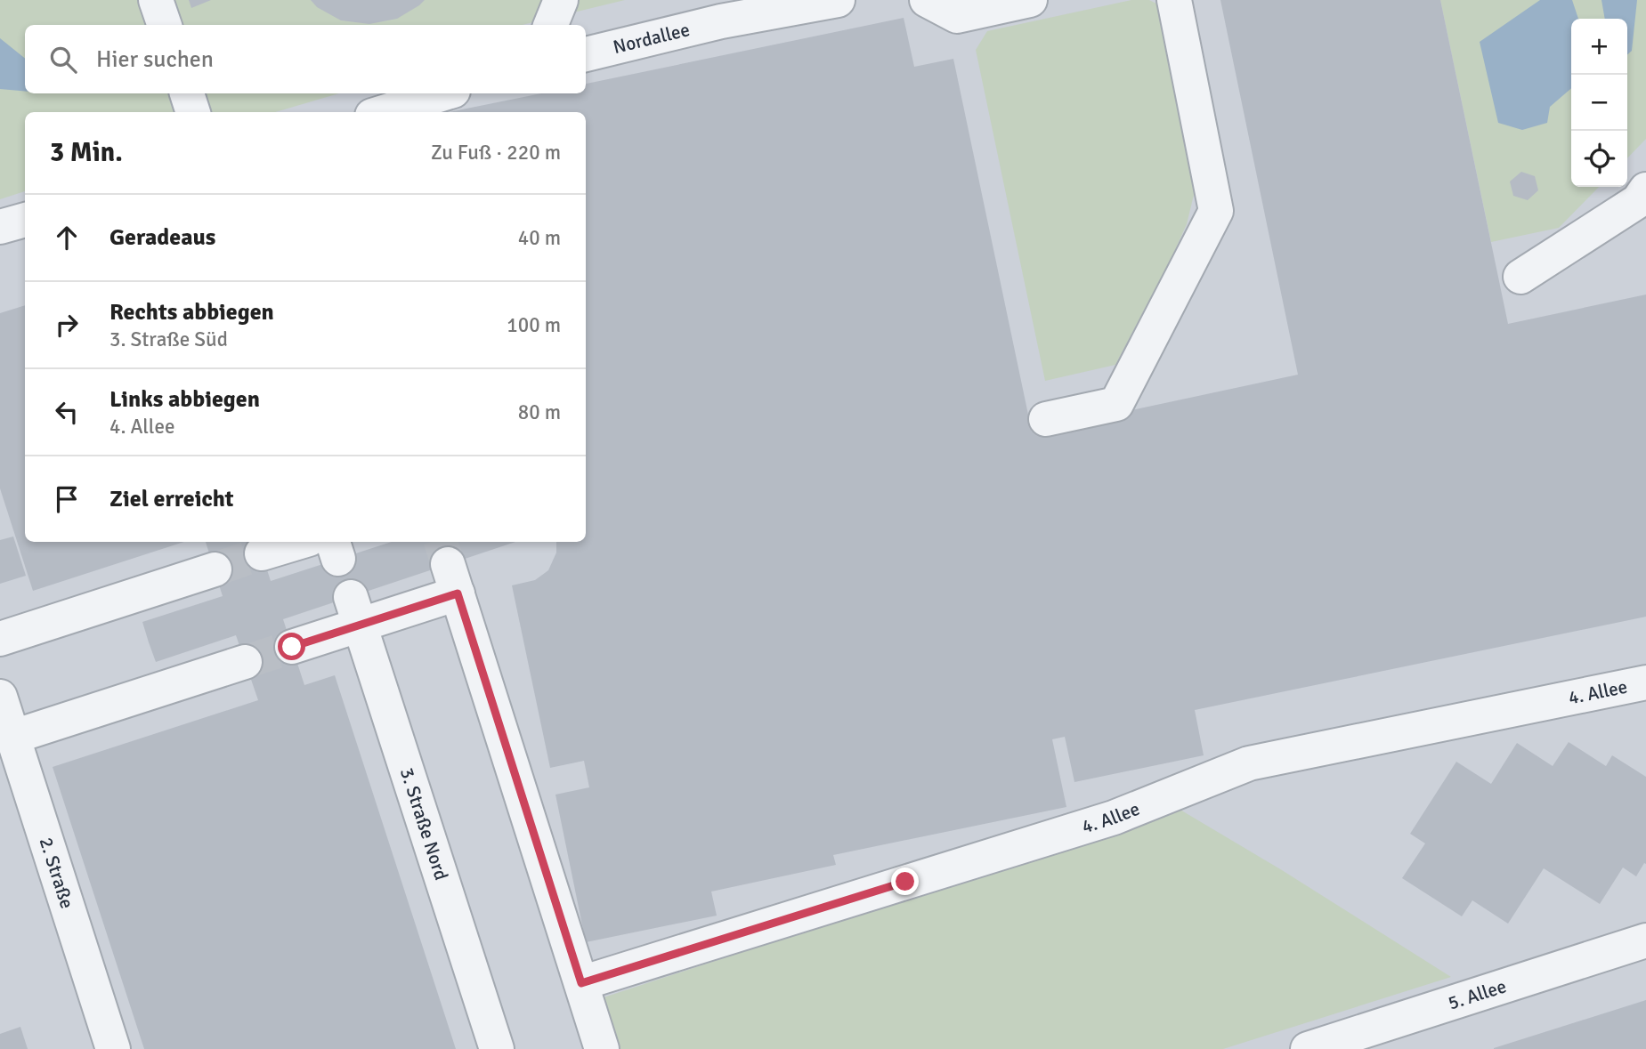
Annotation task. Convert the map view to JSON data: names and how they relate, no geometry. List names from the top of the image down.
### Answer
{
  "streets": {
    "lane": [
      "Nordallee",
      "4. Allee",
      "3. Straße Nord",
      "2. Straße",
      "5. Allee"
    ]
  },
  "page": {
    "map_buttons": ["+", "−"],
    "search": "Hier suchen",
    "heading": ["3 Min.", "Zu Fuß · 220 m"],
    "list": [
      ["Geradeaus", "40 m"],
      ["Rechts abbiegen", "3. Straße Süd", "100 m"],
      ["Links abbiegen", "4. Allee", "80 m"],
      "Ziel erreicht"
    ]
  }
}
